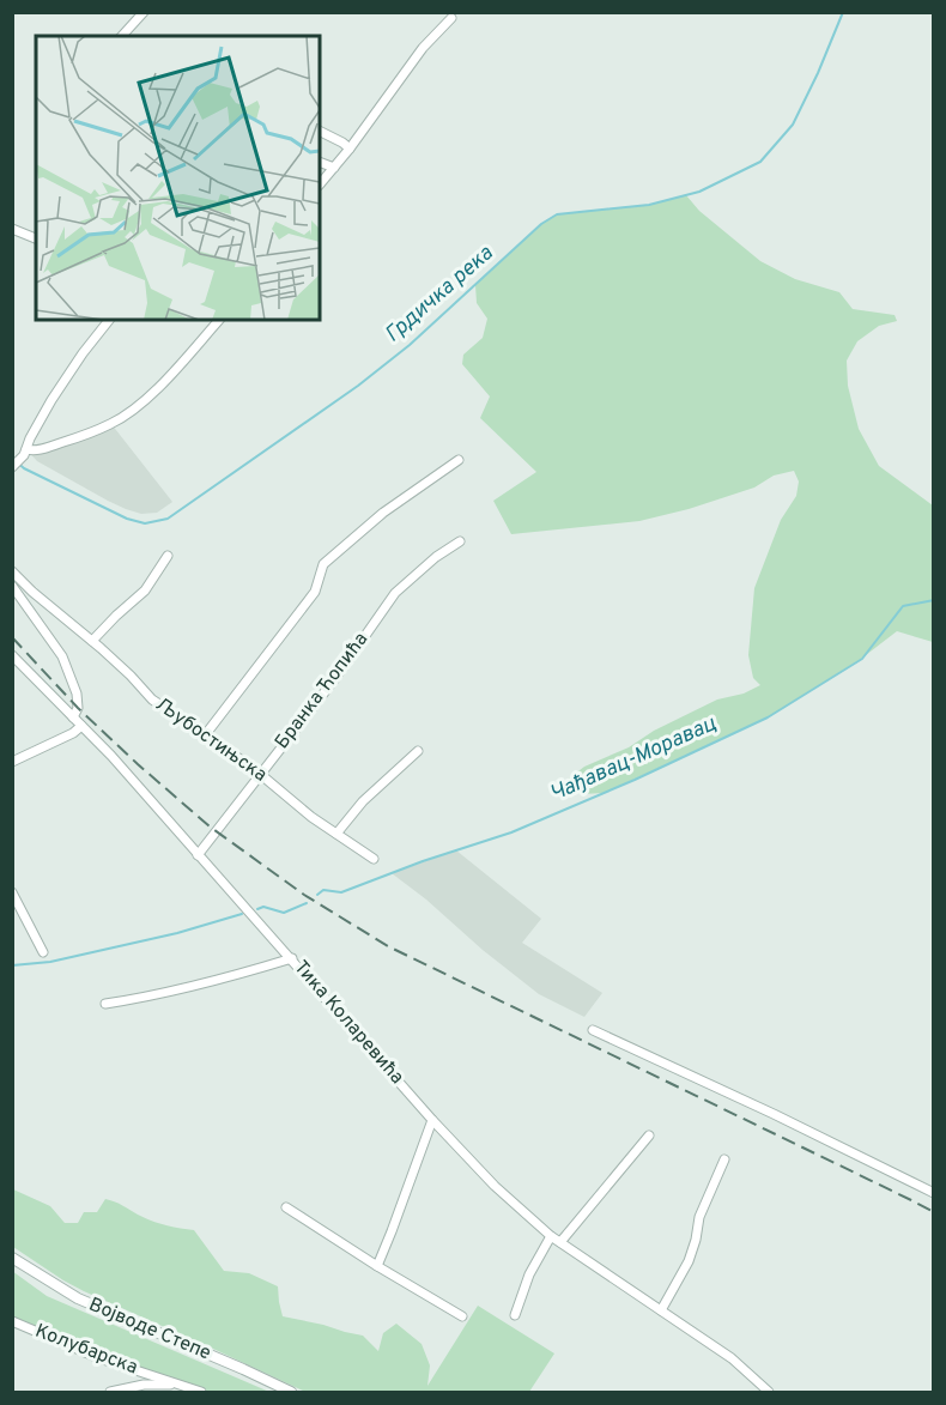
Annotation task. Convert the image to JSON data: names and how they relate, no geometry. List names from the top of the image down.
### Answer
{
  "streets": {
    "street": [
      "Бранка Ћопића",
      "Љубостињска",
      "Тика Коларевића",
      "Војводе Степе",
      "Колубарска"
    ]
  },
  "crossings": [
    ["Бранка Ћопића", "Љубостињска"],
    ["Бранка Ћопића", "Тика Коларевића"]
  ],
  "water": ["Грдичка река", "Чађавац-Моравац"]
}
